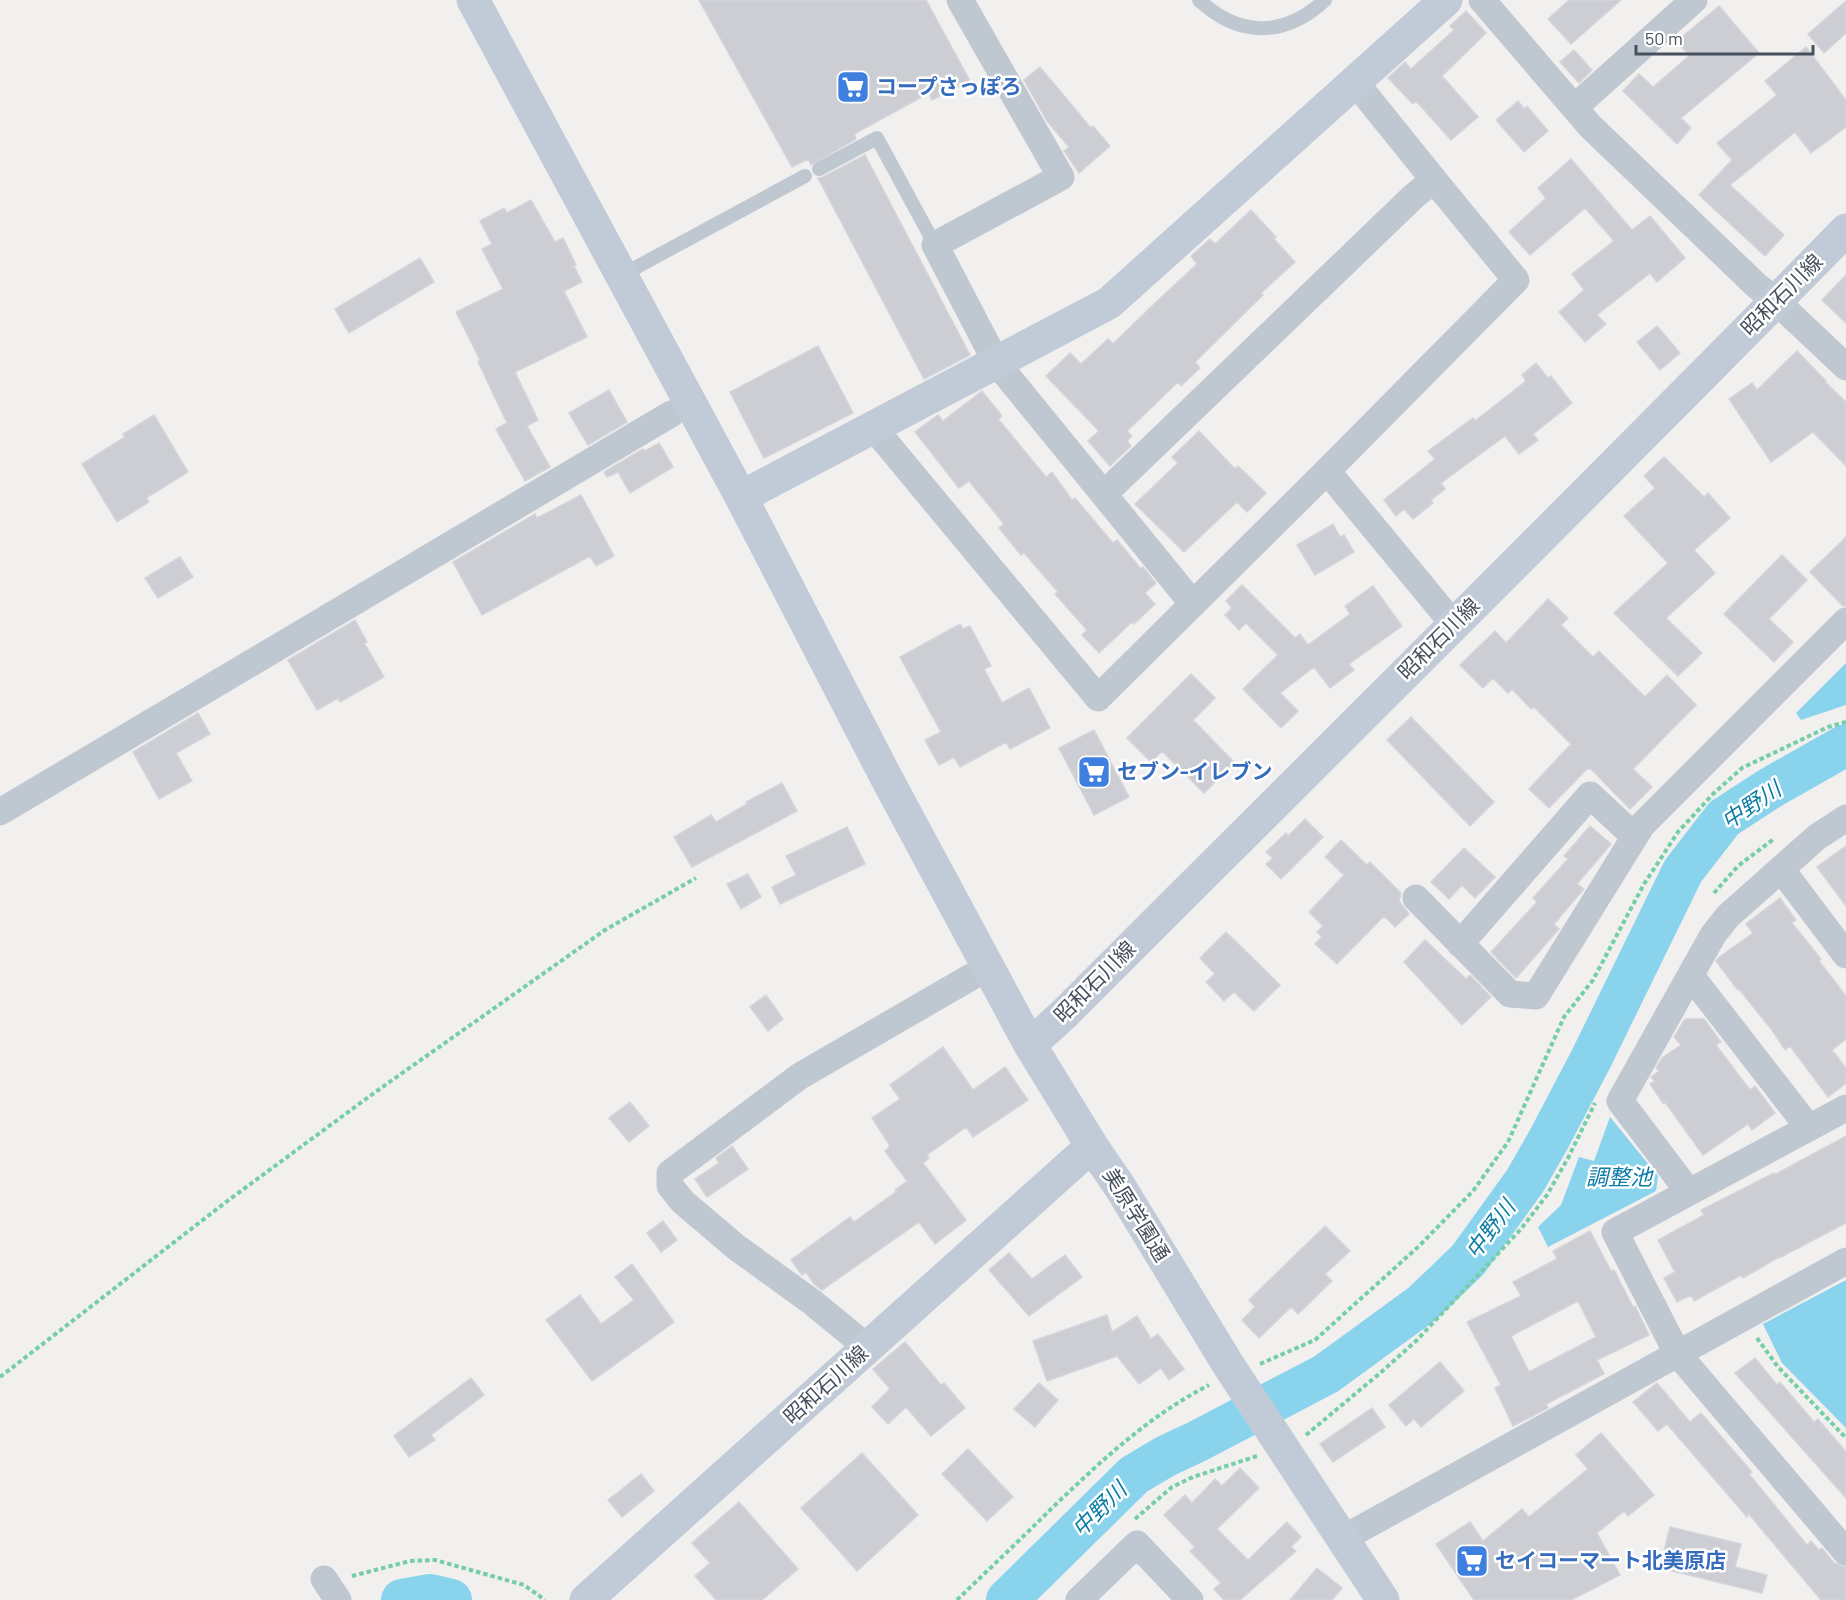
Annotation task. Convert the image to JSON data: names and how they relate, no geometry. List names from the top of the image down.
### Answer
{
  "streets": {
    "street": ["昭和石川線", "美原学園通"]
  },
  "crossings": [
    ["昭和石川線", "美原学園通"]
  ],
  "water": ["中野川", "調整池"],
  "places": {
    "supermarket": ["コープさっぽろ", "セブン-イレブン", "セイコーマート北美原店"]
  },
  "scale_bar": "50 m"
}
